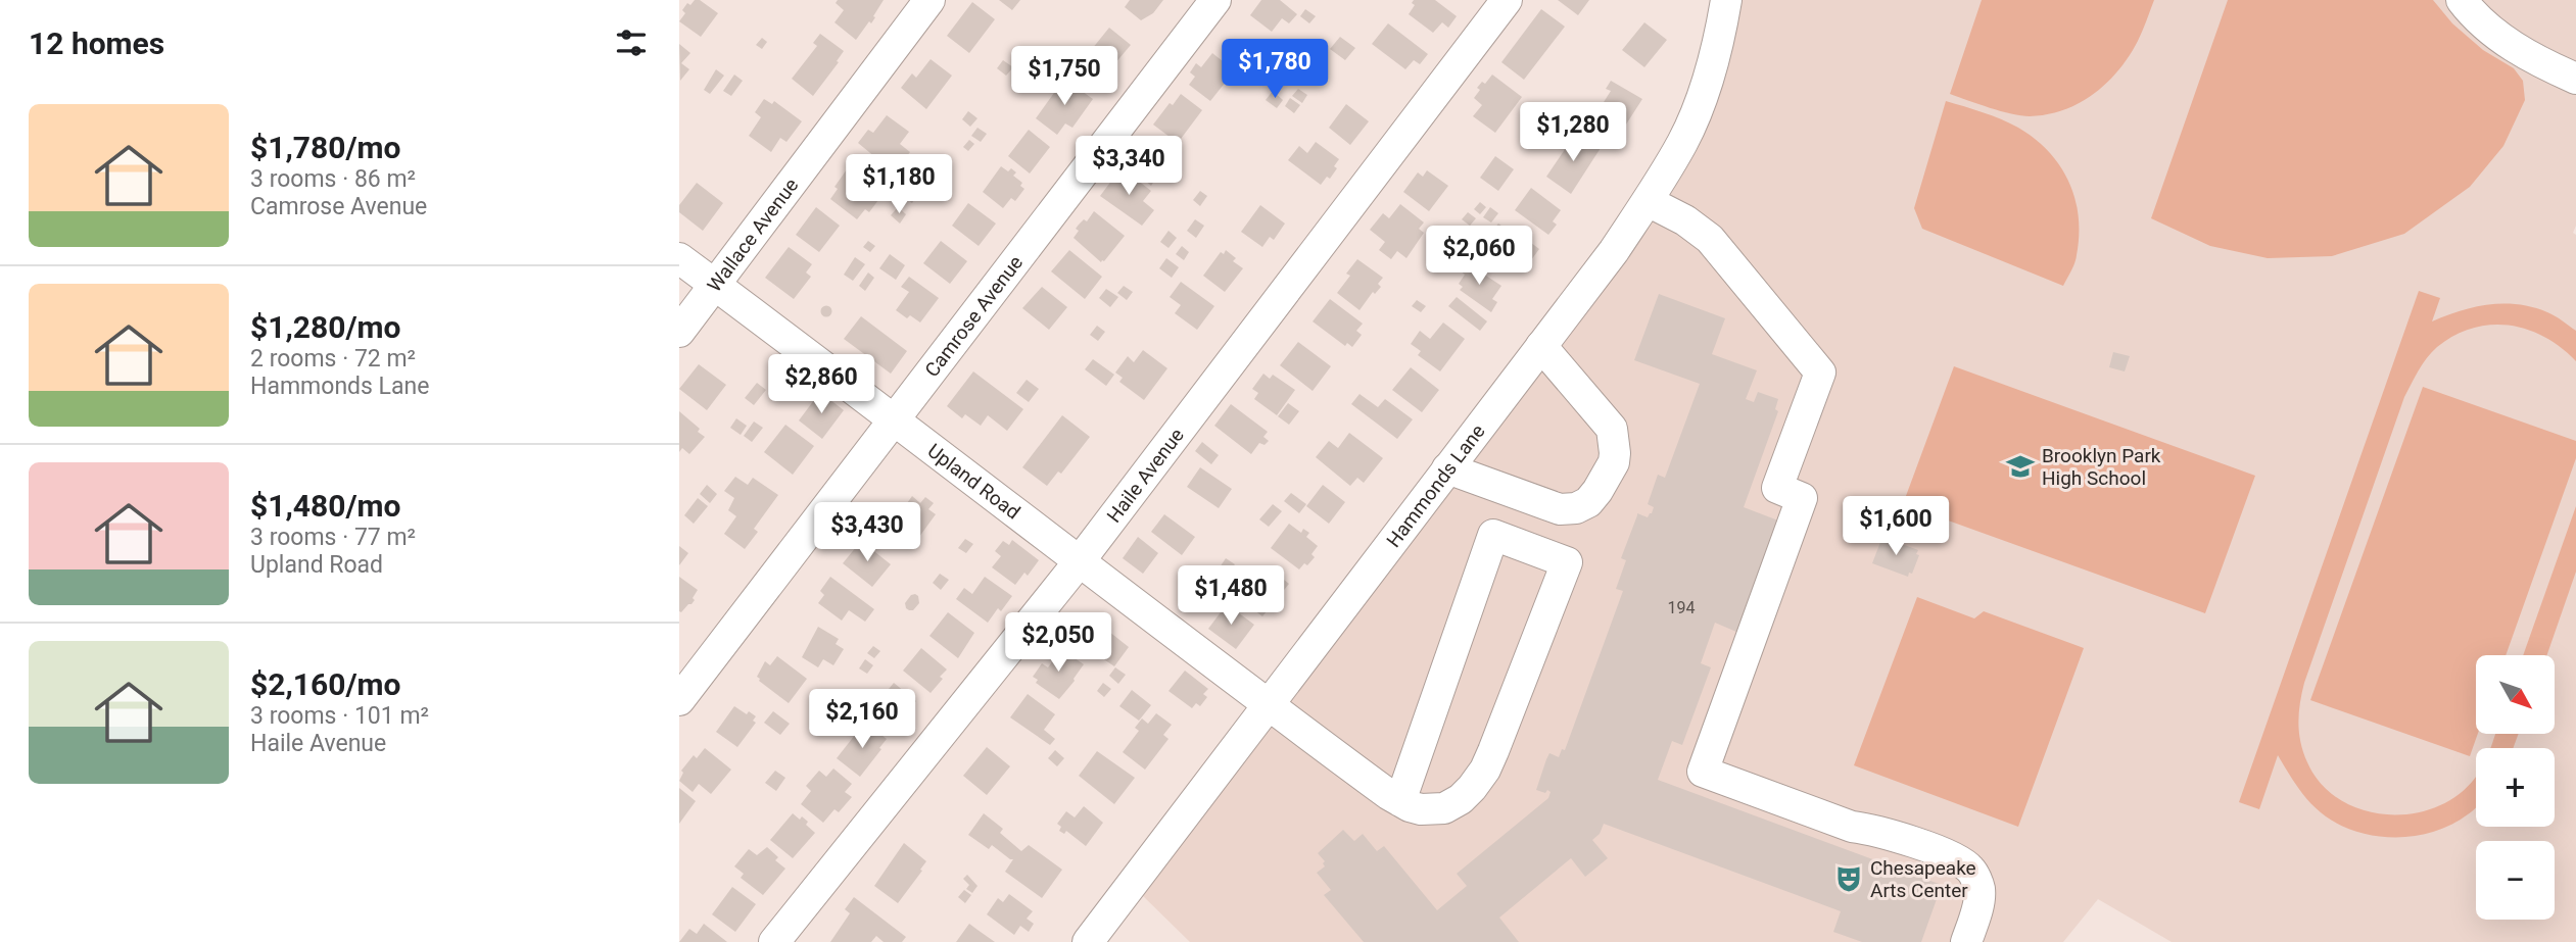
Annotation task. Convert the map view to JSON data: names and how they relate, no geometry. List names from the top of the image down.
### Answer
{
  "streets": {
    "street": [
      "Wallace Avenue",
      "Camrose Avenue",
      "Haile Avenue",
      "Upland Road",
      "Hammonds Lane"
    ]
  },
  "crossings": [
    ["Wallace Avenue", "Upland Road"],
    ["Camrose Avenue", "Upland Road"],
    ["Haile Avenue", "Upland Road"],
    ["Upland Road", "Hammonds Lane"]
  ],
  "places": {
    "school or university": ["Brooklyn Park High School"],
    "theatre": ["Chesapeake Arts Center"]
  },
  "house_numbers": ["194"],
  "north": "bottom right",
  "page": {
    "heading": "12 homes",
    "price": [
      "$1,780",
      "$1,750",
      "$1,280",
      "$3,340",
      "$1,180",
      "$2,060",
      "$2,860",
      "$1,600",
      "$3,430",
      "$1,480",
      "$2,050",
      "$2,160"
    ],
    "list": [
      {
        "name": "$1,780/mo",
        "note": "3 rooms · 86 m² · Camrose Avenue"
      },
      {
        "name": "$1,280/mo",
        "note": "2 rooms · 72 m² · Hammonds Lane"
      },
      {
        "name": "$1,480/mo",
        "note": "3 rooms · 77 m² · Upland Road"
      },
      {
        "name": "$2,160/mo",
        "note": "3 rooms · 101 m² · Haile Avenue"
      }
    ],
    "map_buttons": ["+", "−"]
  }
}
